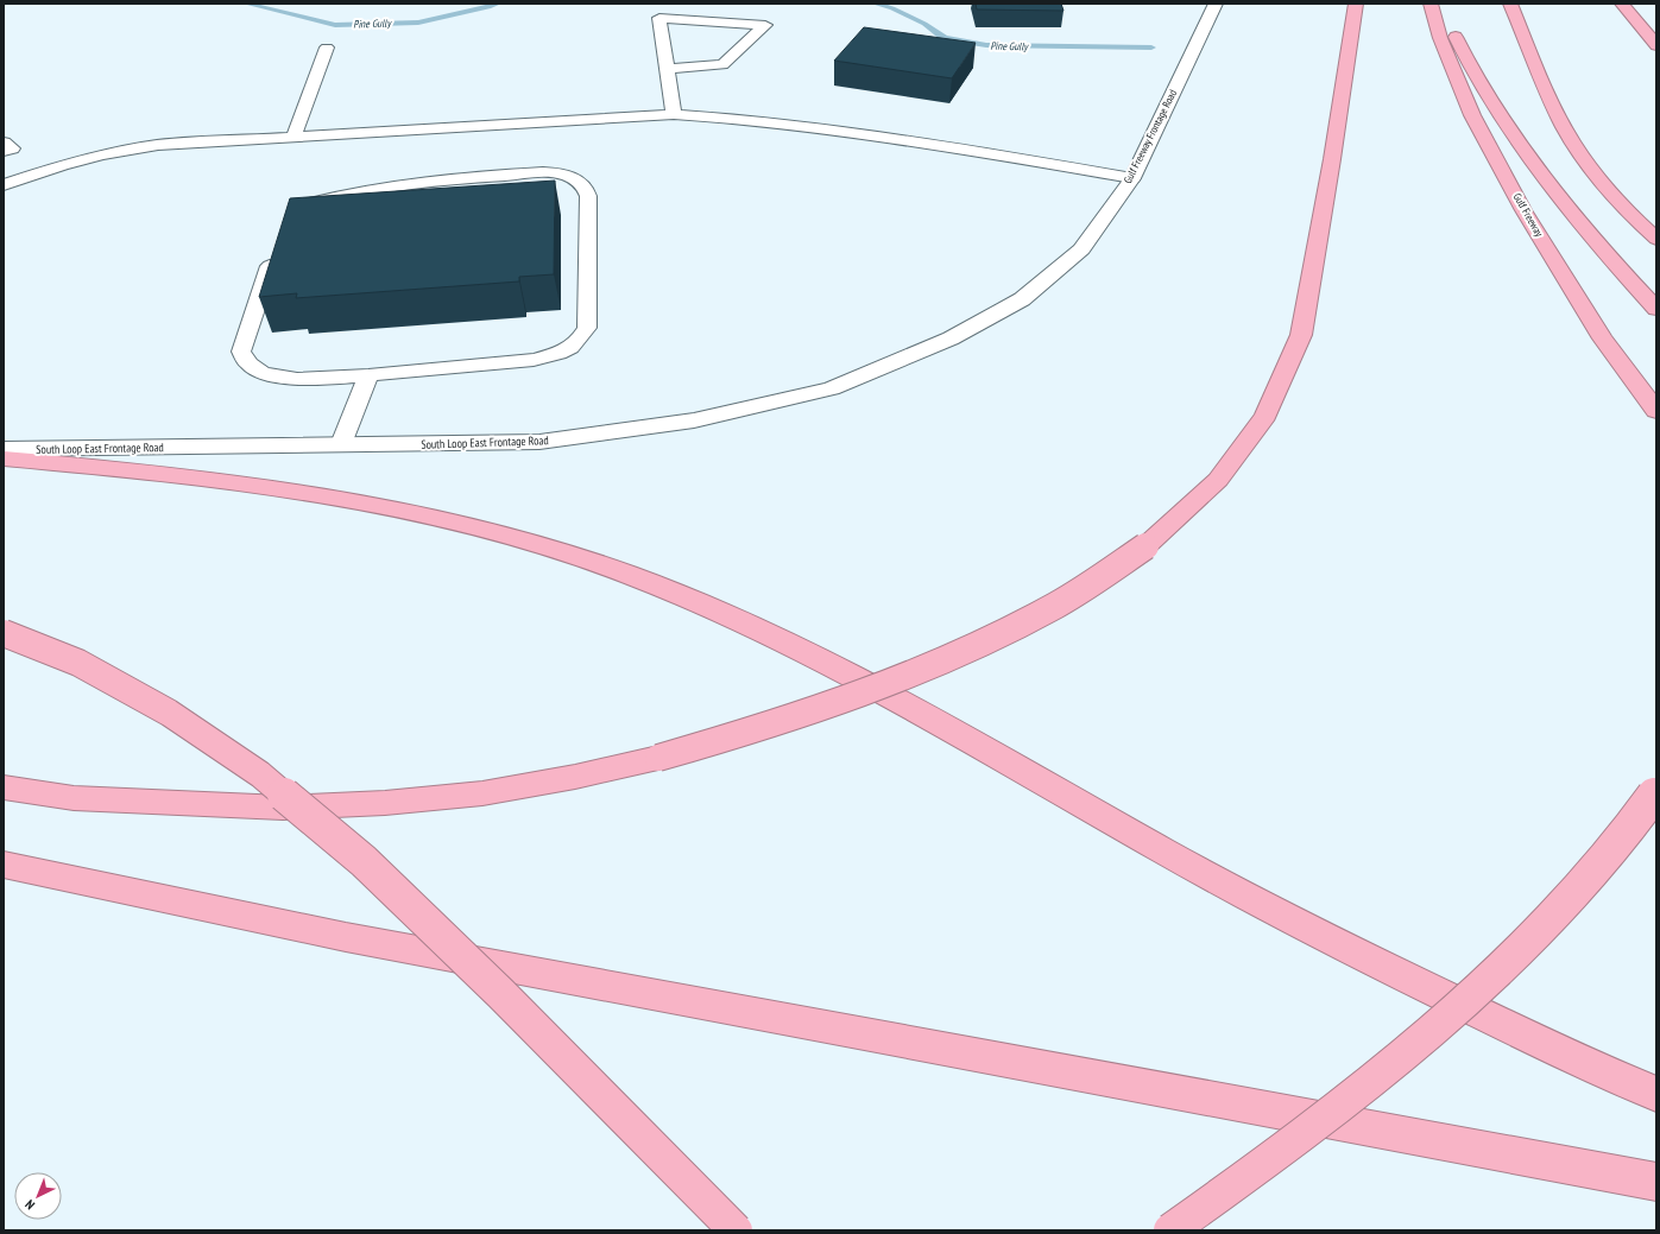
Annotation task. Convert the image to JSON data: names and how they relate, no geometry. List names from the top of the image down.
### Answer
{
  "streets": {
    "highway": ["Gulf Freeway"],
    "main road": ["Gulf Freeway Frontage Road", "South Loop East Frontage Road"]
  },
  "crossings": [
    ["Gulf Freeway Frontage Road", "South Loop East Frontage Road"]
  ],
  "water": ["Pine Gully"],
  "north": "bottom left"
}
